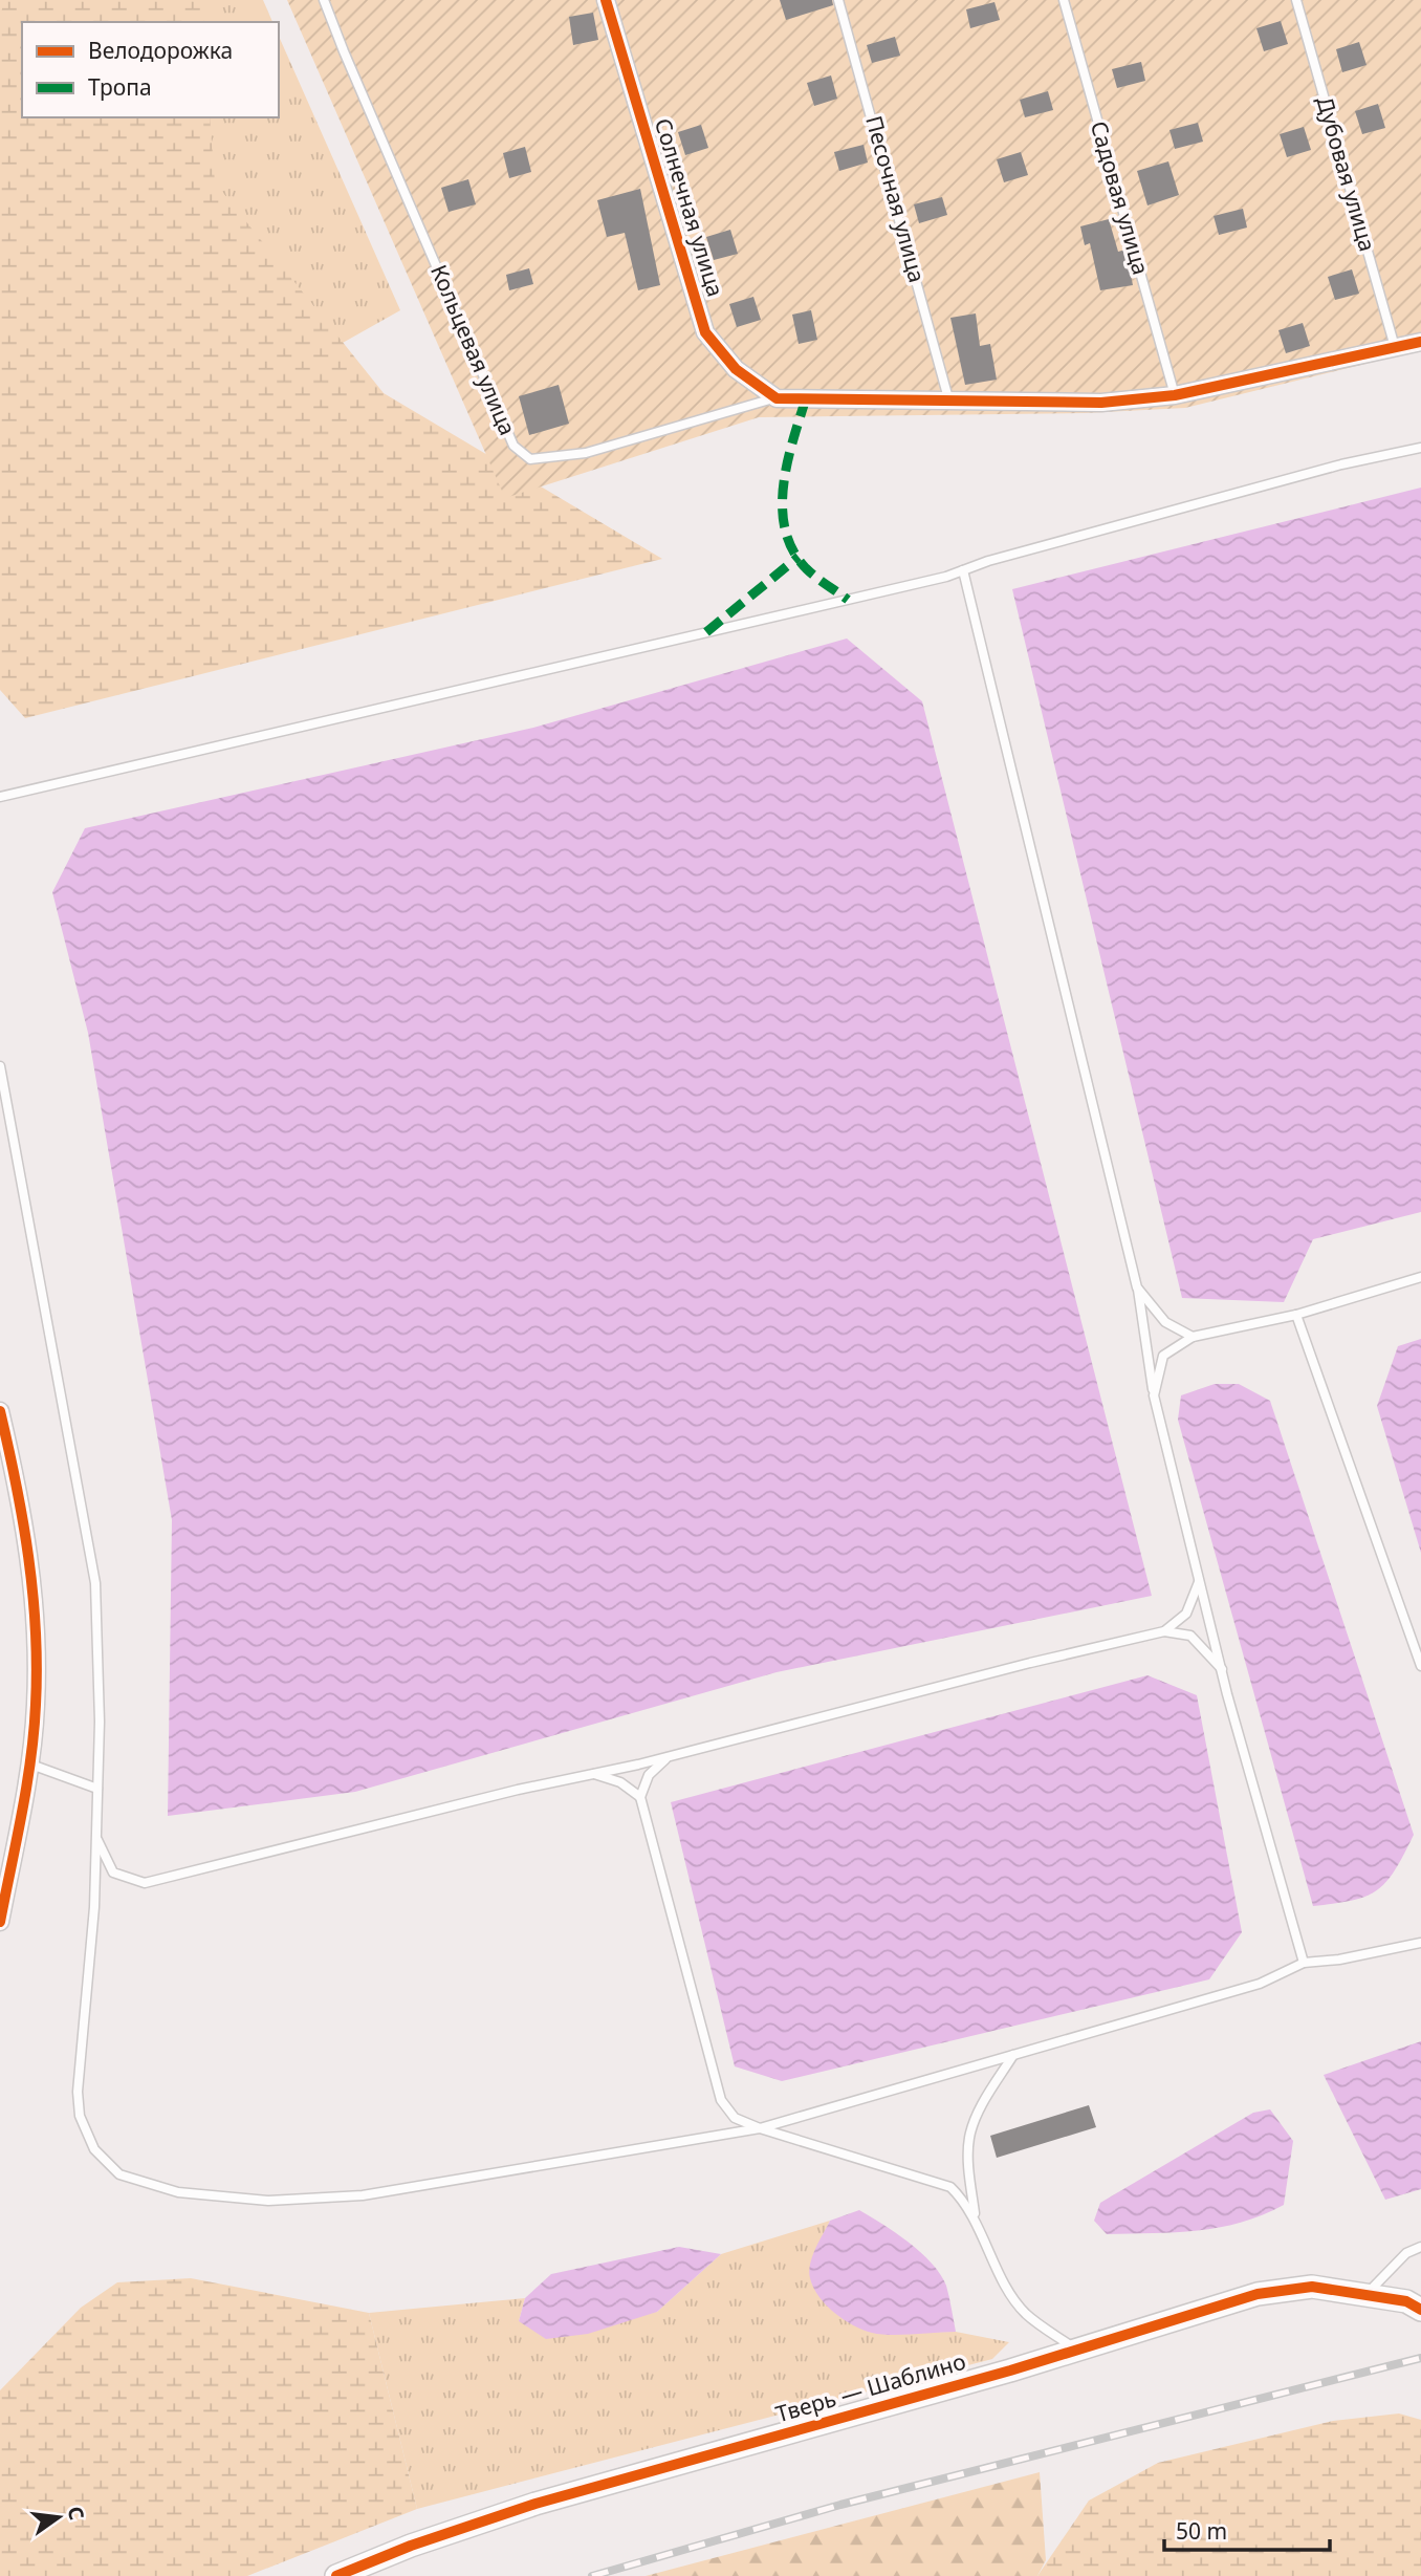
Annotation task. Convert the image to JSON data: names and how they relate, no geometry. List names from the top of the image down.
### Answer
{
  "streets": {
    "street": ["Солнечная улица", "Тверь — Шаблино"],
    "lane": [
      "Дубовая улица",
      "Садовая улица",
      "Песочная улица",
      "Кольцевая улица"
    ]
  },
  "crossings": [
    ["Солнечная улица", "Кольцевая улица"]
  ],
  "legend": ["Велодорожка", "Тропа"],
  "scale_bar": "50 m",
  "north": "right"
}
